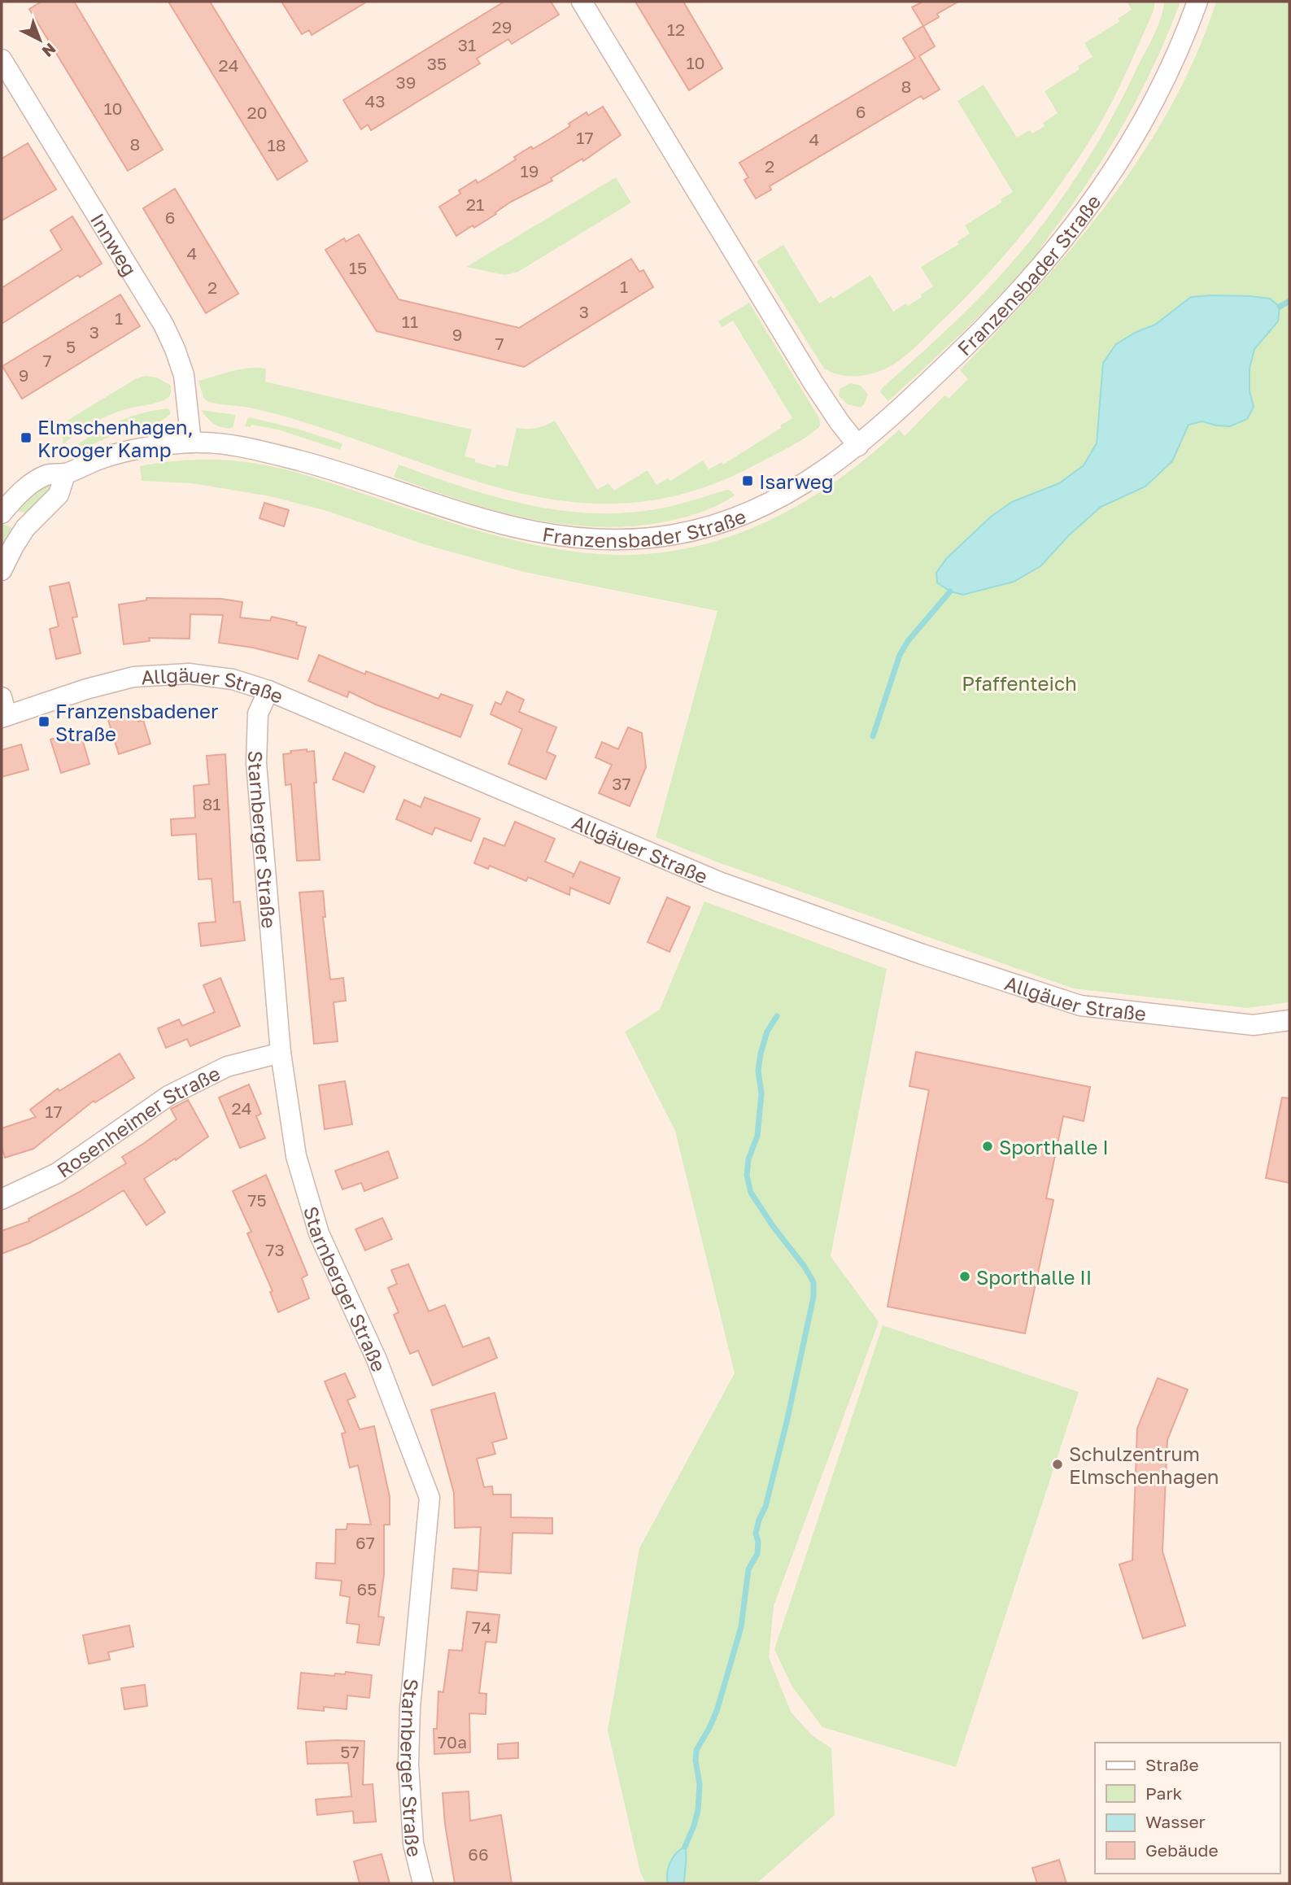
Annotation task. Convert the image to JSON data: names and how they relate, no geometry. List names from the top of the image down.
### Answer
{
  "streets": {
    "street": [
      "Innweg",
      "Franzensbader Straße",
      "Allgäuer Straße",
      "Starnberger Straße",
      "Rosenheimer Straße"
    ]
  },
  "crossings": [
    ["Innweg", "Franzensbader Straße"],
    ["Allgäuer Straße", "Starnberger Straße"],
    ["Starnberger Straße", "Rosenheimer Straße"]
  ],
  "parks": ["Pfaffenteich"],
  "places": {
    "transit": ["Elmschenhagen, Krooger Kamp", "Isarweg", "Franzensbadener Straße"],
    "other": ["Sporthalle I", "Sporthalle II", "Schulzentrum Elmschenhagen"]
  },
  "house_numbers": [
    "29",
    "12",
    "31",
    "10",
    "35",
    "24",
    "39",
    "8",
    "43",
    "10",
    "6",
    "20",
    "17",
    "4",
    "8",
    "18",
    "2",
    "19",
    "21",
    "6",
    "4",
    "15",
    "1",
    "2",
    "3",
    "1",
    "11",
    "3",
    "9",
    "7",
    "5",
    "7",
    "9",
    "37",
    "81",
    "24",
    "17",
    "75",
    "73",
    "67",
    "65",
    "74",
    "70a",
    "57",
    "66"
  ],
  "legend": [
    "Straße",
    "Park",
    "Wasser",
    "Gebäude"
  ],
  "north": "bottom right"
}
